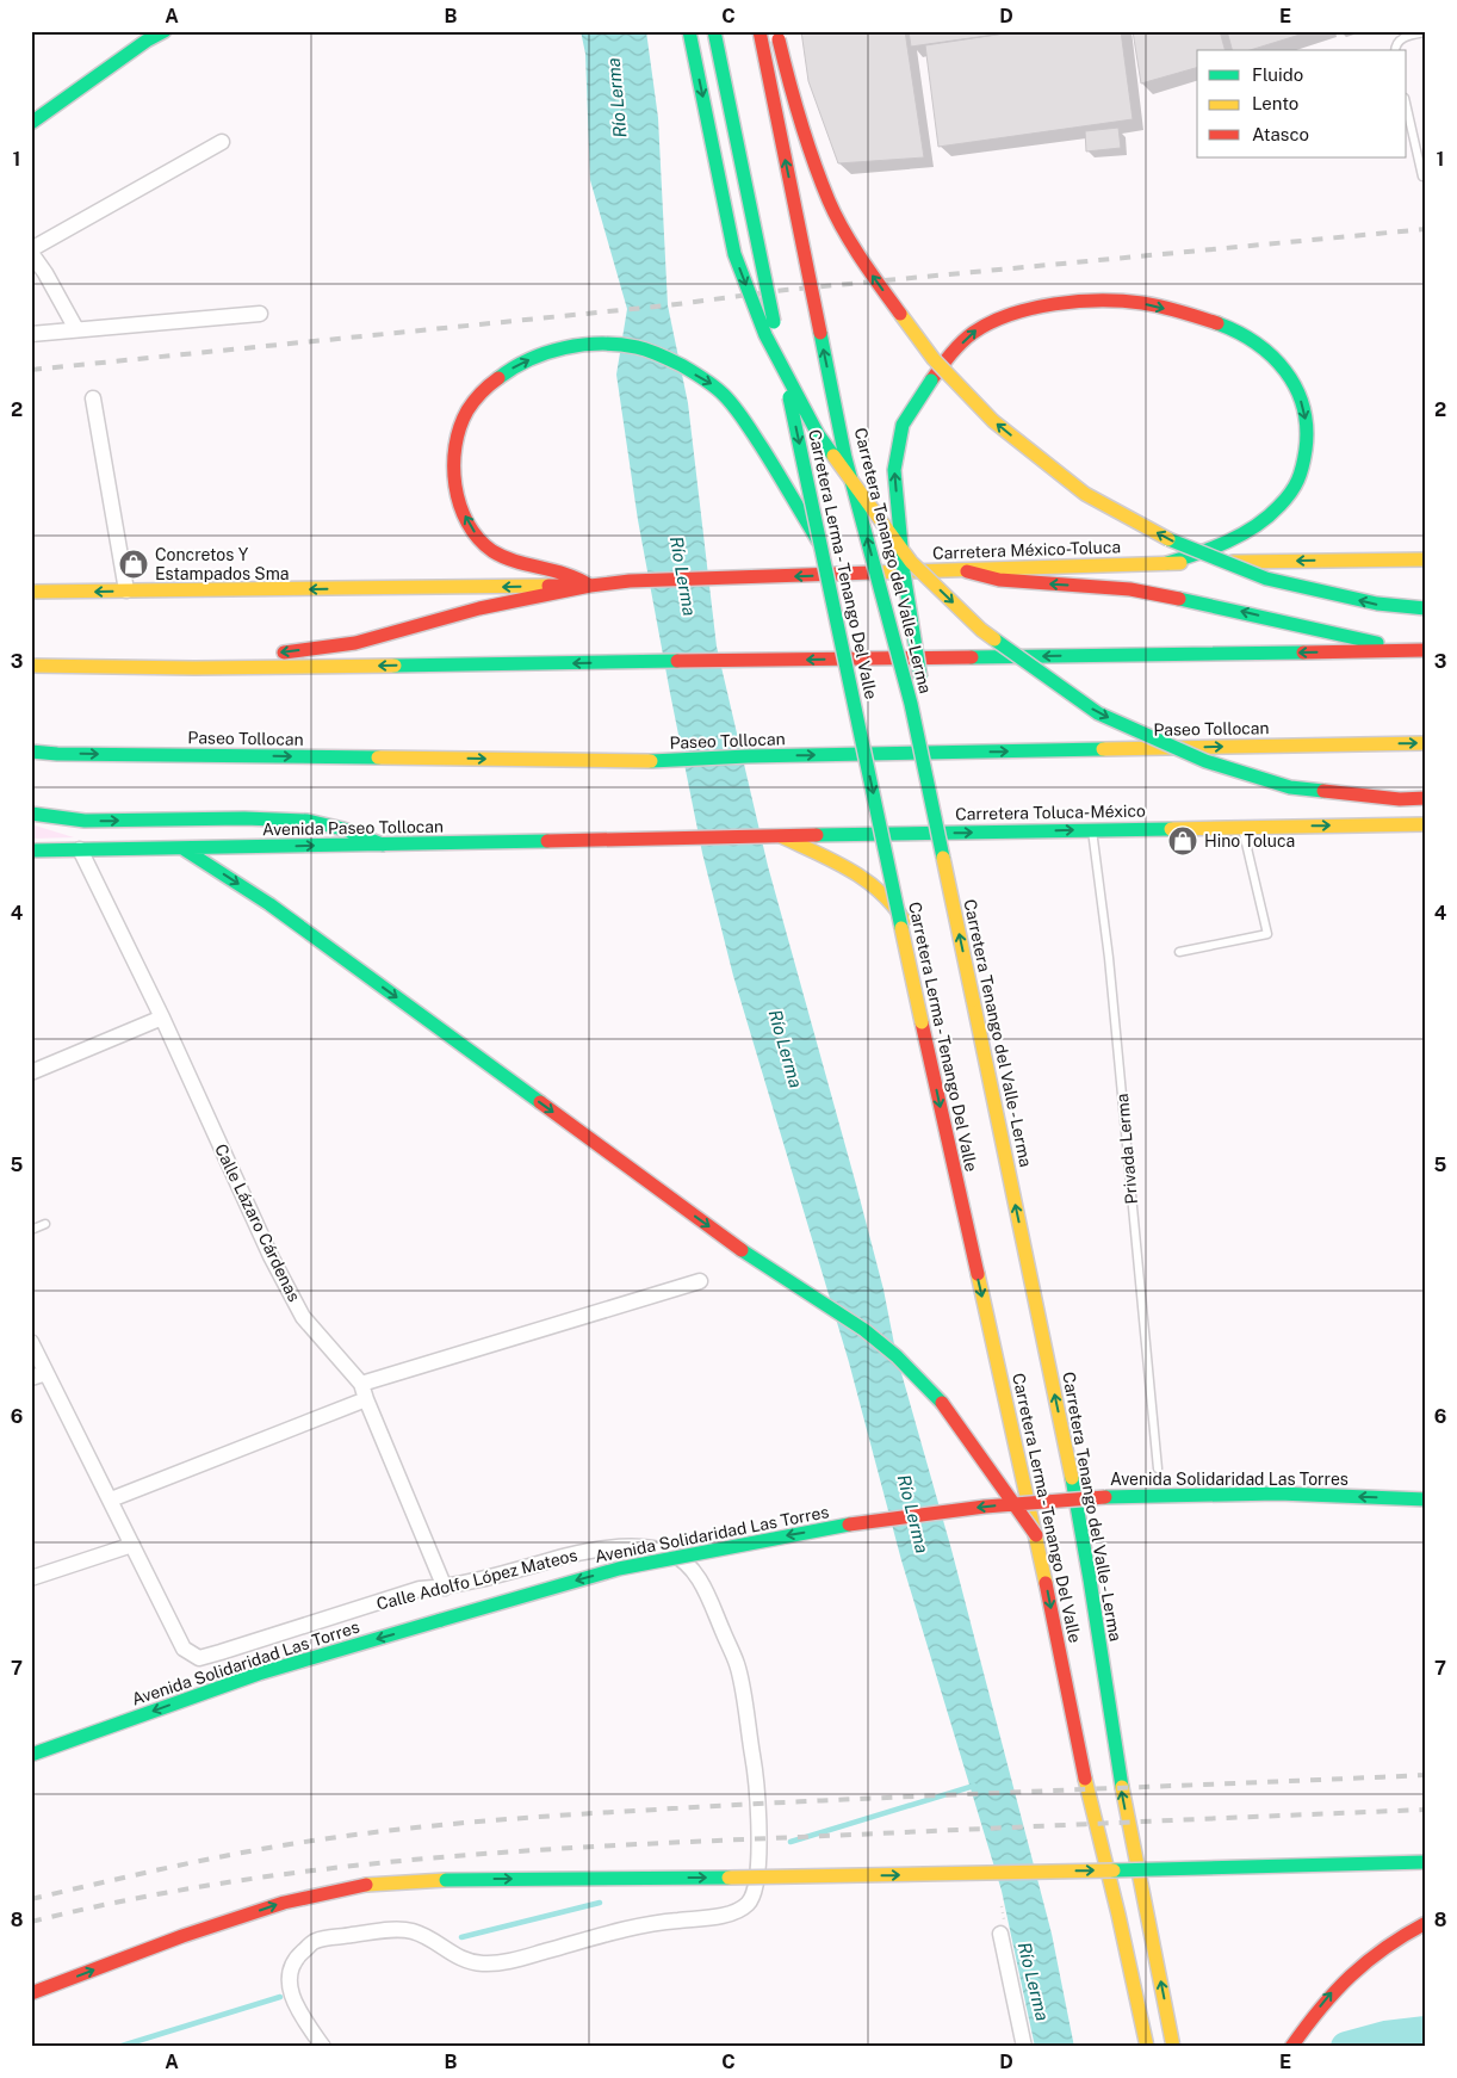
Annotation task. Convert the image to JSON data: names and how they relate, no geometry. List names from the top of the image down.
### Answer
{
  "streets": {
    "main road": [
      "Carretera México-Toluca",
      "Carretera Tenango del Valle - Lerma",
      "Carretera Lerma - Tenango Del Valle",
      "Paseo Tollocan",
      "Carretera Toluca-México",
      "Avenida Paseo Tollocan",
      "Avenida Solidaridad Las Torres"
    ],
    "street": ["Calle Lázaro Cárdenas", "Calle Adolfo López Mateos"],
    "lane": ["Privada Lerma"]
  },
  "crossings": [
    ["Carretera Toluca-México", "Avenida Paseo Tollocan"],
    ["Carretera Toluca-México", "Privada Lerma"],
    ["Avenida Paseo Tollocan", "Calle Lázaro Cárdenas"],
    ["Calle Lázaro Cárdenas", "Calle Adolfo López Mateos"]
  ],
  "one_way": ["Carretera Toluca-México", "Avenida Solidaridad Las Torres"],
  "water": ["Río Lerma"],
  "places": {
    "shop": ["Concretos Y Estampados Sma", "Hino Toluca"]
  },
  "legend": ["Fluido", "Lento", "Atasco"],
  "grid": {
    "columns": [
      "A",
      "B",
      "C",
      "D",
      "E"
    ],
    "rows": [
      "1",
      "2",
      "3",
      "4",
      "5",
      "6",
      "7",
      "8"
    ]
  }
}
